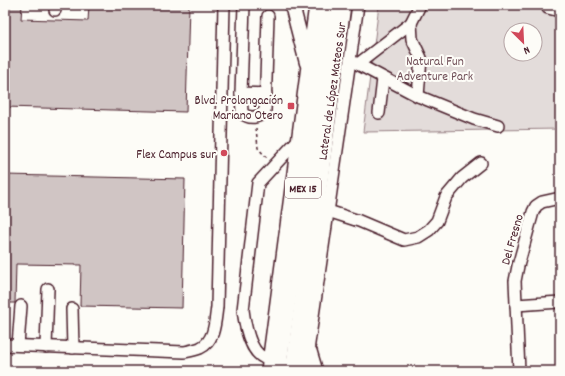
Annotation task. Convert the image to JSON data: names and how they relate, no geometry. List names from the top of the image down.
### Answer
{
  "streets": {
    "highway": ["MEX 15"],
    "street": ["Lateral de López Mateos Sur", "Del Fresno"]
  },
  "crossings": [
    ["Lateral de López Mateos Sur", "MEX 15"]
  ],
  "parks": ["Natural Fun Adventure Park"],
  "places": {
    "transit": ["Blvd. Prolongación Mariano Otero"],
    "other": ["Flex Campus sur"]
  },
  "north": "bottom right"
}
